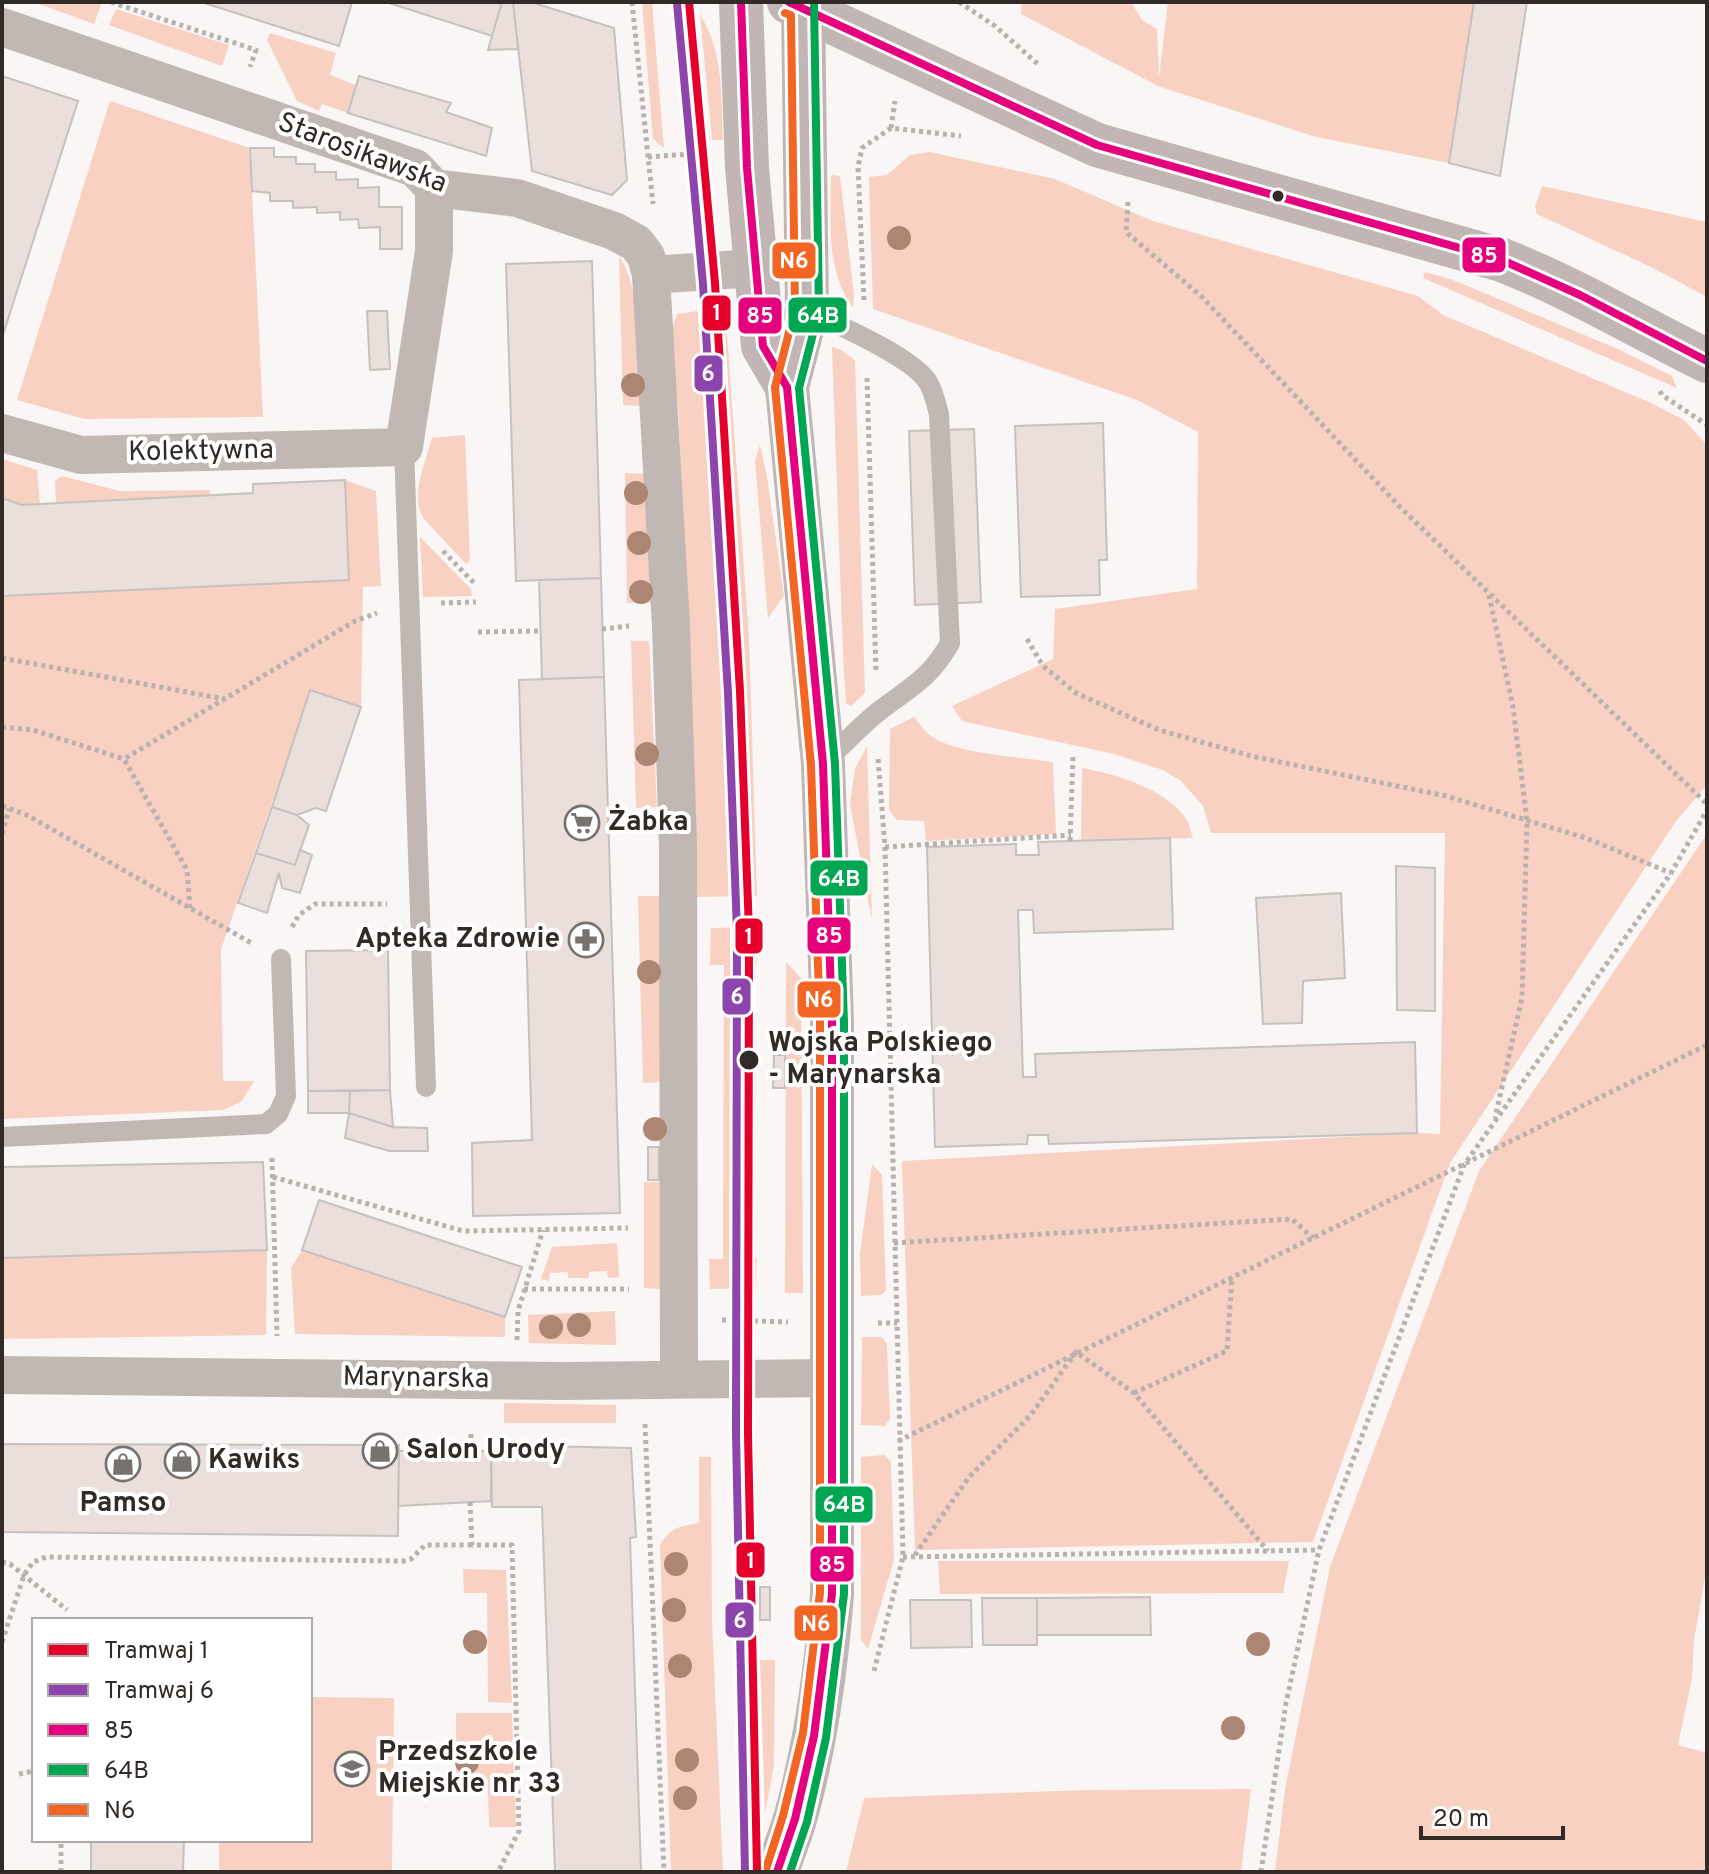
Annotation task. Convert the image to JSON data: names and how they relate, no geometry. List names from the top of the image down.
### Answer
{
  "streets": {
    "street": ["Starosikawska", "Kolektywna", "Marynarska"]
  },
  "places": {
    "supermarket": ["Żabka"],
    "pharmacy": ["Apteka Zdrowie"],
    "other": ["Wojska Polskiego - Marynarska"],
    "shop": ["Salon Urody", "Kawiks", "Pamso"],
    "school or university": ["Przedszkole Miejskie nr 33"]
  },
  "lines": [
    "tram line 1",
    "transit line 85",
    "transit line 64B",
    "tram line 6",
    "transit line N6"
  ],
  "legend": [
    "Tramwaj 1",
    "Tramwaj 6",
    "85",
    "64B",
    "N6"
  ],
  "scale_bar": "20 m"
}
